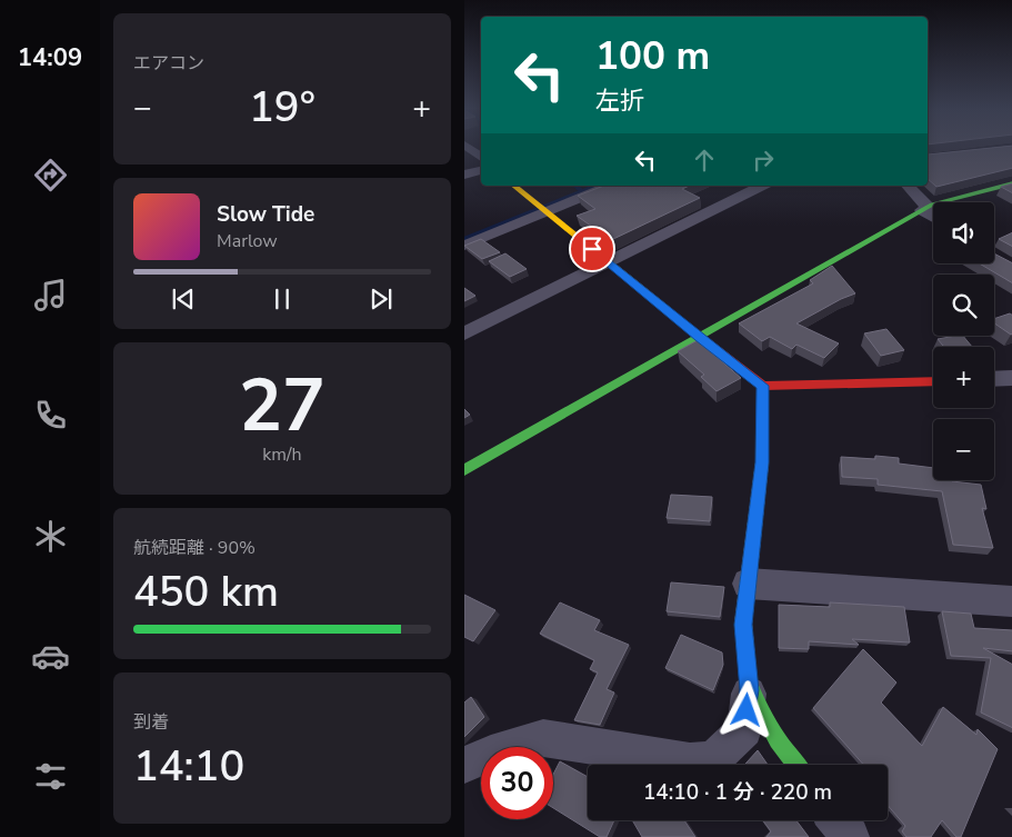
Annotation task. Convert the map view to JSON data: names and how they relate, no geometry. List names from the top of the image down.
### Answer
{
  "page": {
    "tabs": "14:09",
    "tile": [
      "エアコン",
      ["27", "km/h"],
      ["航続距離 · 90%", "450 km"],
      ["到着", "14:10"]
    ],
    "turn": ["100 m", "左折"],
    "heat": ["−", "19°", "+"],
    "song": ["Slow Tide", "Marlow"],
    "map_buttons": ["+", "−"],
    "limit": "30",
    "trip": "14:10 · 1 分 · 220 m"
  }
}
